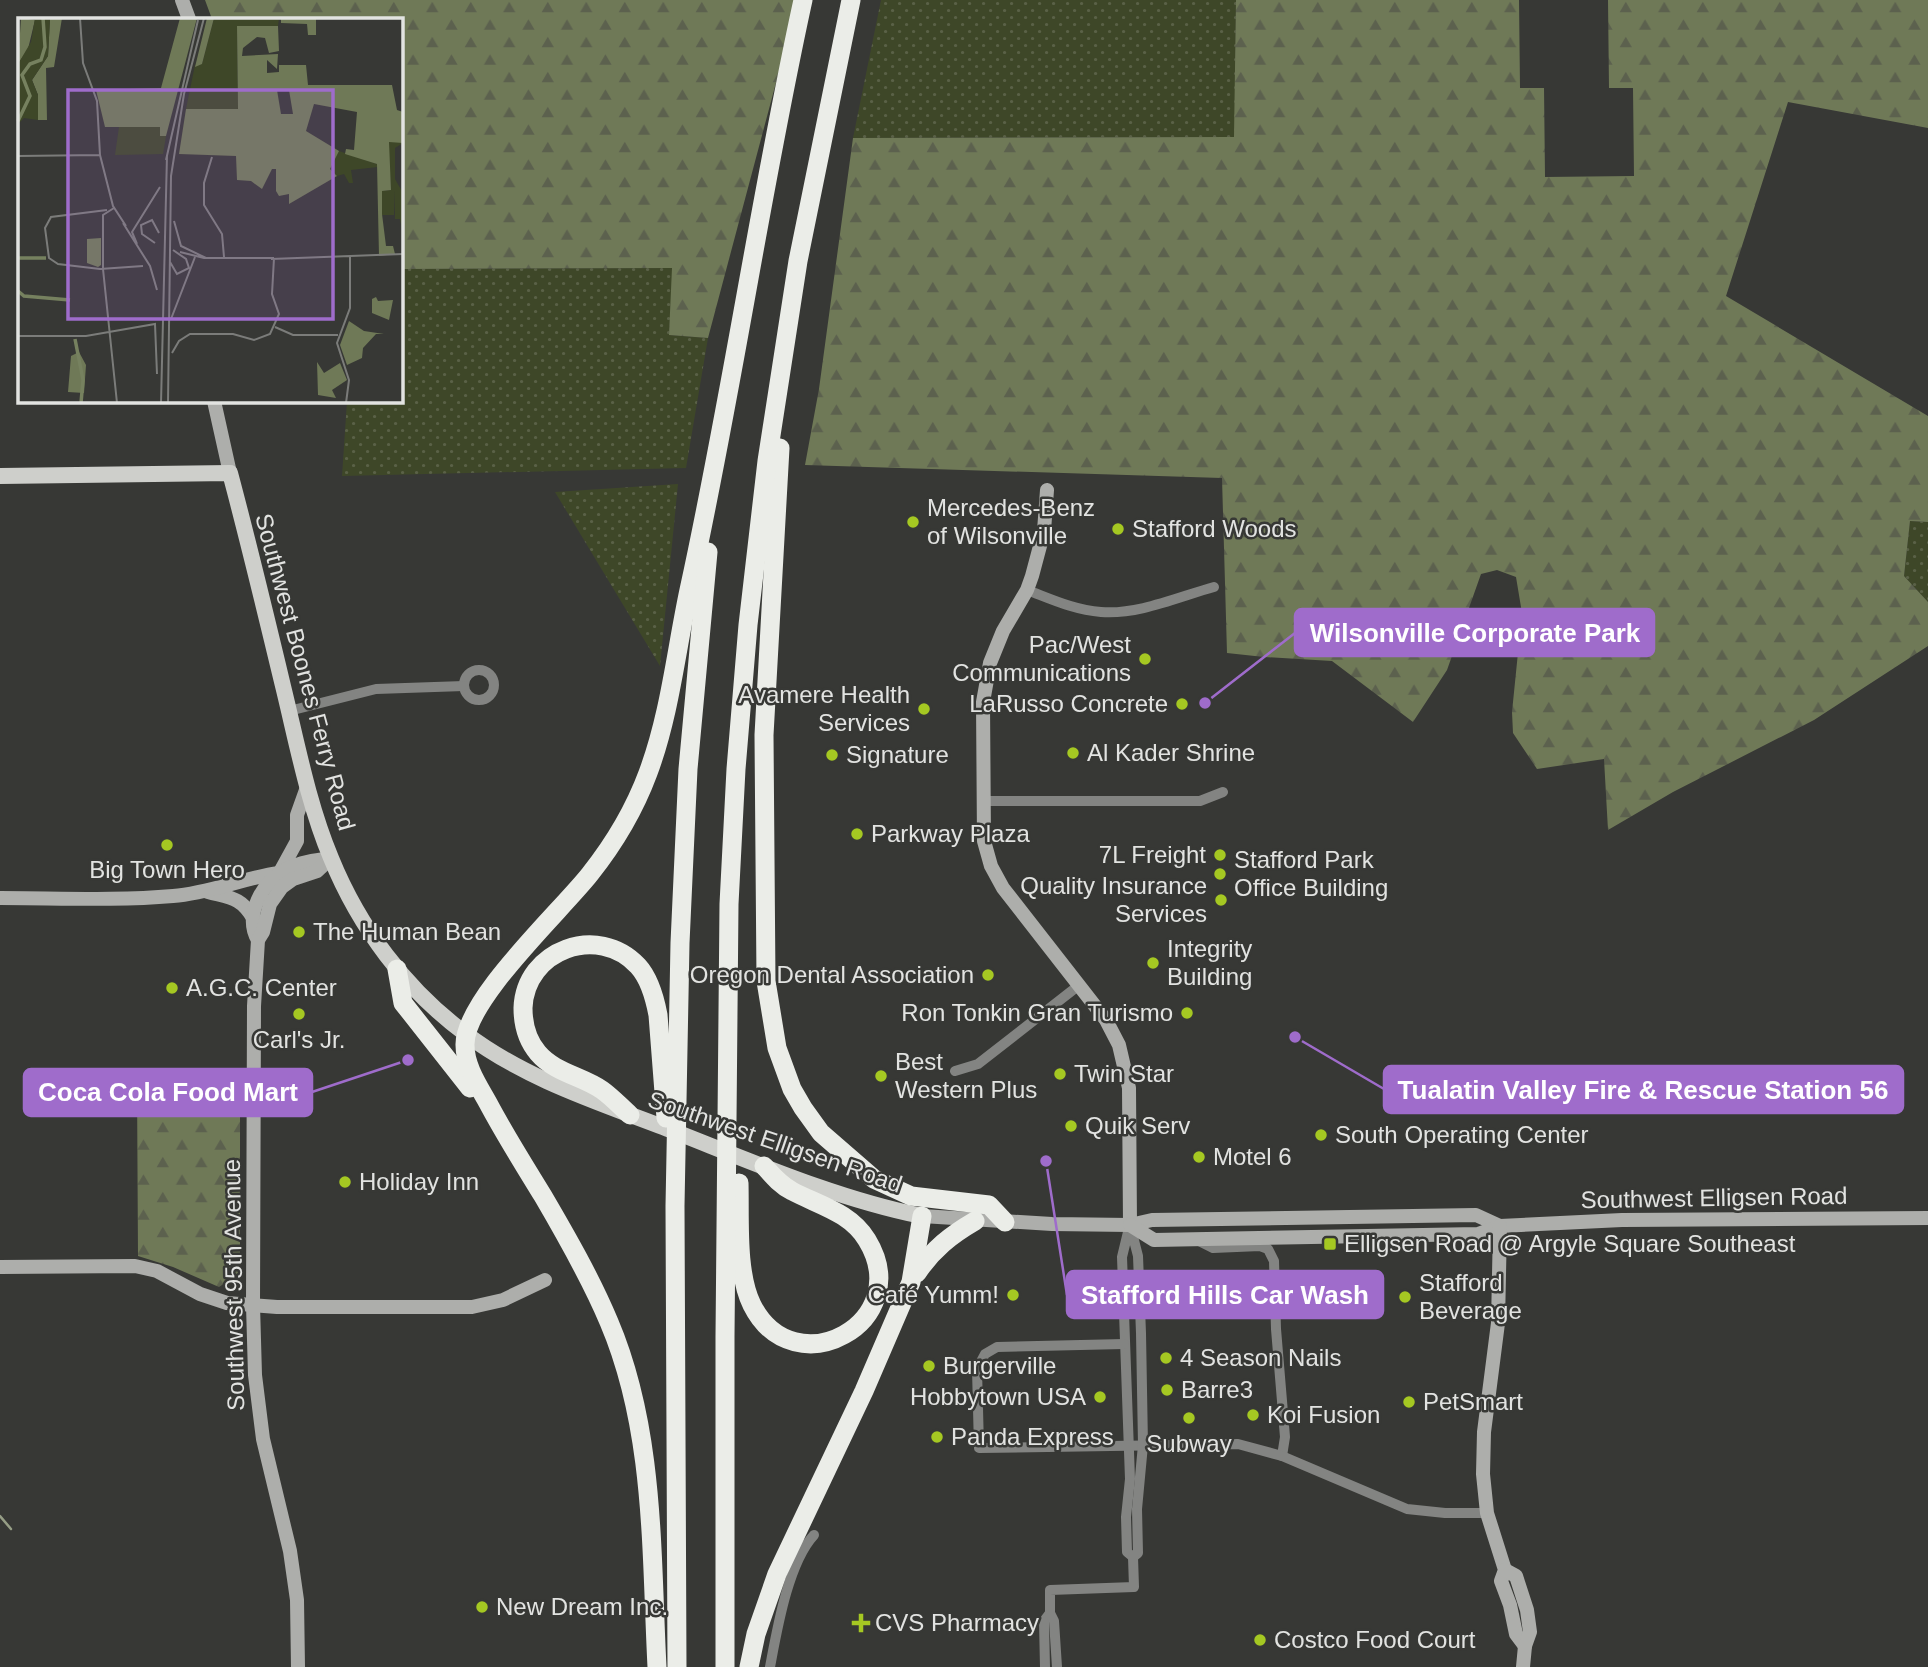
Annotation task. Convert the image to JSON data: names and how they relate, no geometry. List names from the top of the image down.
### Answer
{
  "streets": {
    "main road": ["Southwest Boones Ferry Road", "Southwest Elligsen Road", "Southwest 95th Avenue"]
  },
  "crossings": [
    ["Southwest Boones Ferry Road", "Southwest Elligsen Road"]
  ],
  "places": {
    "other": [
      "Mercedes-Benz of Wilsonville",
      "Stafford Woods",
      "Pac/West Communications",
      "Wilsonville Corporate Park",
      "LaRusso Concrete",
      "Avamere Health Services",
      "Al Kader Shrine",
      "Signature",
      "Parkway Plaza",
      "Big Town Hero",
      "7L Freight",
      "Stafford Park Office Building",
      "Quality Insurance Services",
      "The Human Bean",
      "Integrity Building",
      "Oregon Dental Association",
      "A.G.C. Center",
      "Ron Tonkin Gran Turismo",
      "Carl's Jr.",
      "Tualatin Valley Fire & Rescue Station 56",
      "Coca Cola Food Mart",
      "Twin Star",
      "Best Western Plus",
      "Quik Serv",
      "South Operating Center",
      "Motel 6",
      "Stafford Hills Car Wash",
      "Holiday Inn",
      "Café Yumm!",
      "Stafford Beverage",
      "4 Season Nails",
      "Burgerville",
      "Barre3",
      "Hobbytown USA",
      "PetSmart",
      "Koi Fusion",
      "Subway",
      "Panda Express",
      "New Dream Inc.",
      "Costco Food Court"
    ],
    "transit": ["Elligsen Road @ Argyle Square Southeast"],
    "health": ["CVS Pharmacy"]
  }
}
